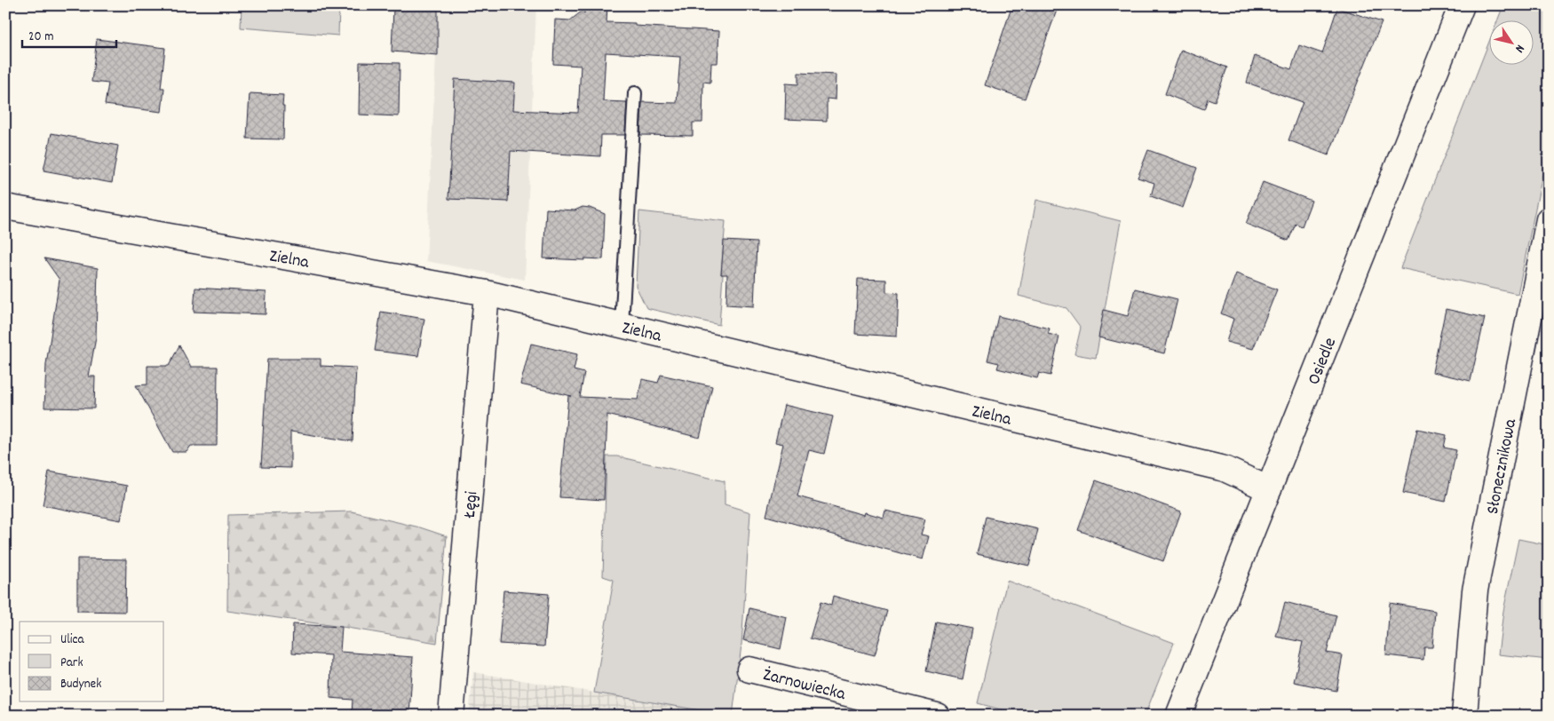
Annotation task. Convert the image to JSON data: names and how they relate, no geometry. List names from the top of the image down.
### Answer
{
  "streets": {
    "street": [
      "Zielna",
      "Osiedle",
      "Słonecznikowa",
      "Łęgi",
      "Żarnowiecka"
    ]
  },
  "crossings": [
    ["Zielna", "Osiedle"],
    ["Zielna", "Łęgi"]
  ],
  "legend": ["Ulica", "Park", "Budynek"],
  "scale_bar": "20 m",
  "north": "bottom right"
}
